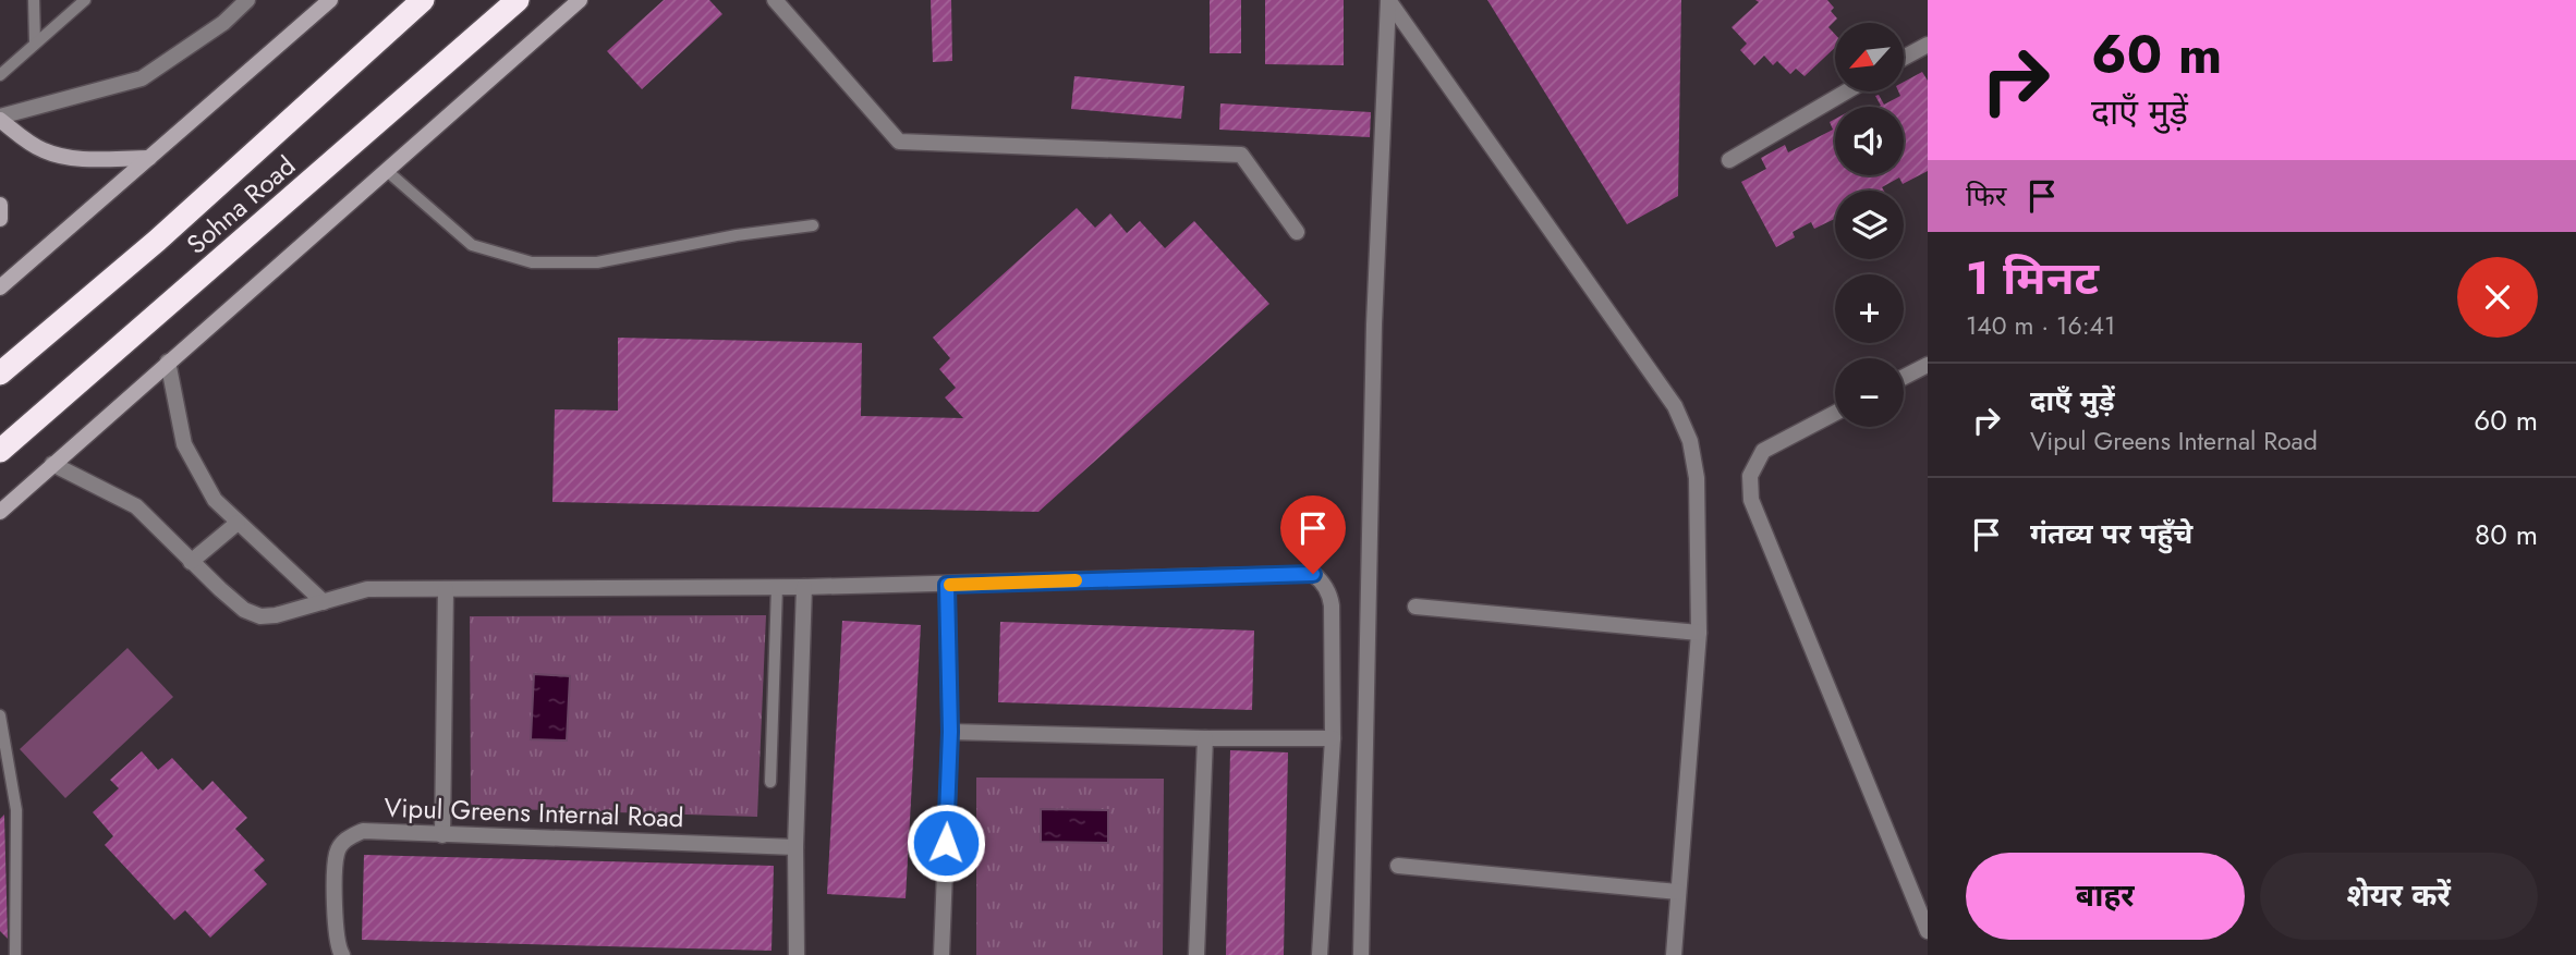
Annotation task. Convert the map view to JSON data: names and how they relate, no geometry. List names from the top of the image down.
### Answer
{
  "streets": {
    "highway": ["Sohna Road"],
    "street": ["Vipul Greens Internal Road"]
  },
  "north": "bottom left",
  "page": {
    "turn": ["60 m", "दाएँ मुड़ें"],
    "map_buttons": ["+", "−"],
    "then": "फिर",
    "heading": ["1 मिनट", "140 m · 16:41"],
    "list": [
      {
        "name": "दाएँ मुड़ें",
        "note": "Vipul Greens Internal Road",
        "value": "60 m"
      },
      {
        "name": "गंतव्य पर पहुँचे",
        "value": "80 m"
      }
    ],
    "buttons": ["बाहर", "शेयर करें"]
  }
}
